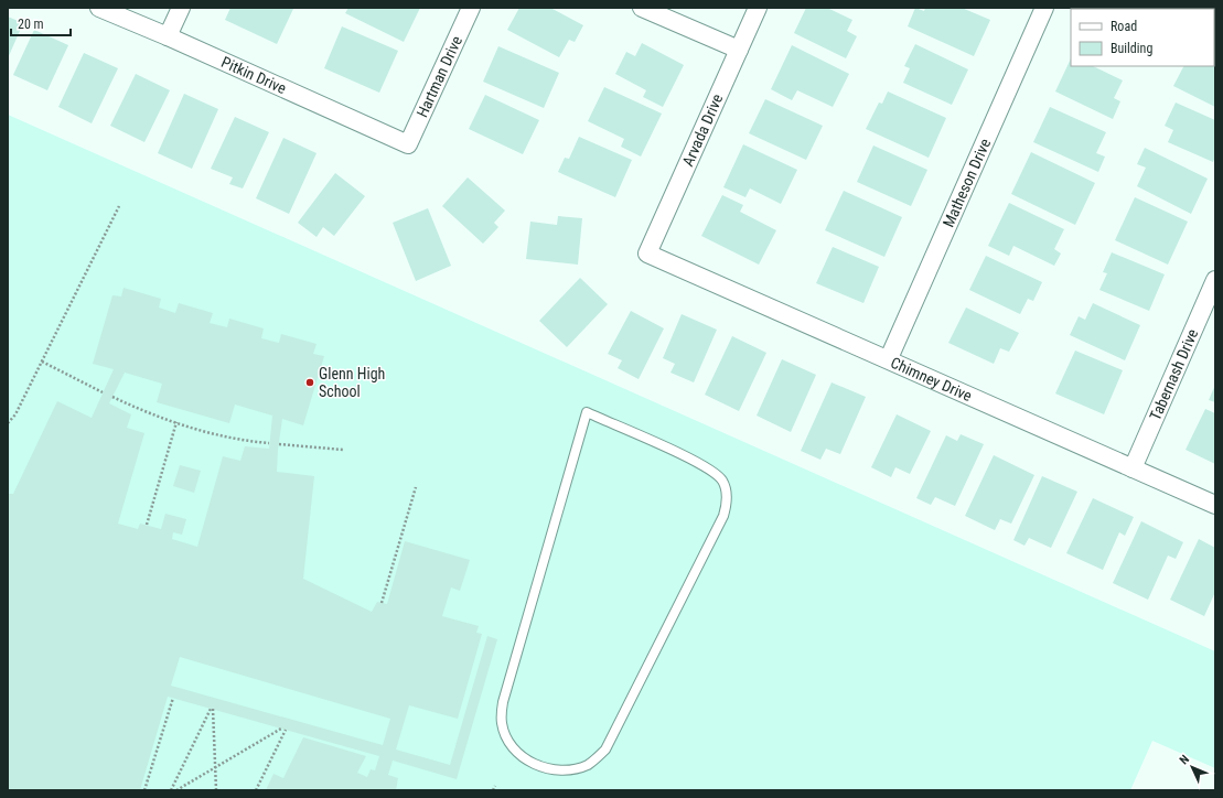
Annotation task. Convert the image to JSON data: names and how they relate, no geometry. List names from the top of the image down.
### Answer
{
  "streets": {
    "street": [
      "Pitkin Drive",
      "Hartman Drive",
      "Arvada Drive",
      "Matheson Drive",
      "Tabernash Drive",
      "Chimney Drive"
    ]
  },
  "crossings": [
    ["Pitkin Drive", "Hartman Drive"],
    ["Arvada Drive", "Chimney Drive"],
    ["Matheson Drive", "Chimney Drive"],
    ["Tabernash Drive", "Chimney Drive"]
  ],
  "places": ["Glenn High School"],
  "legend": ["Road", "Building"],
  "scale_bar": "20 m",
  "north": "top left"
}
